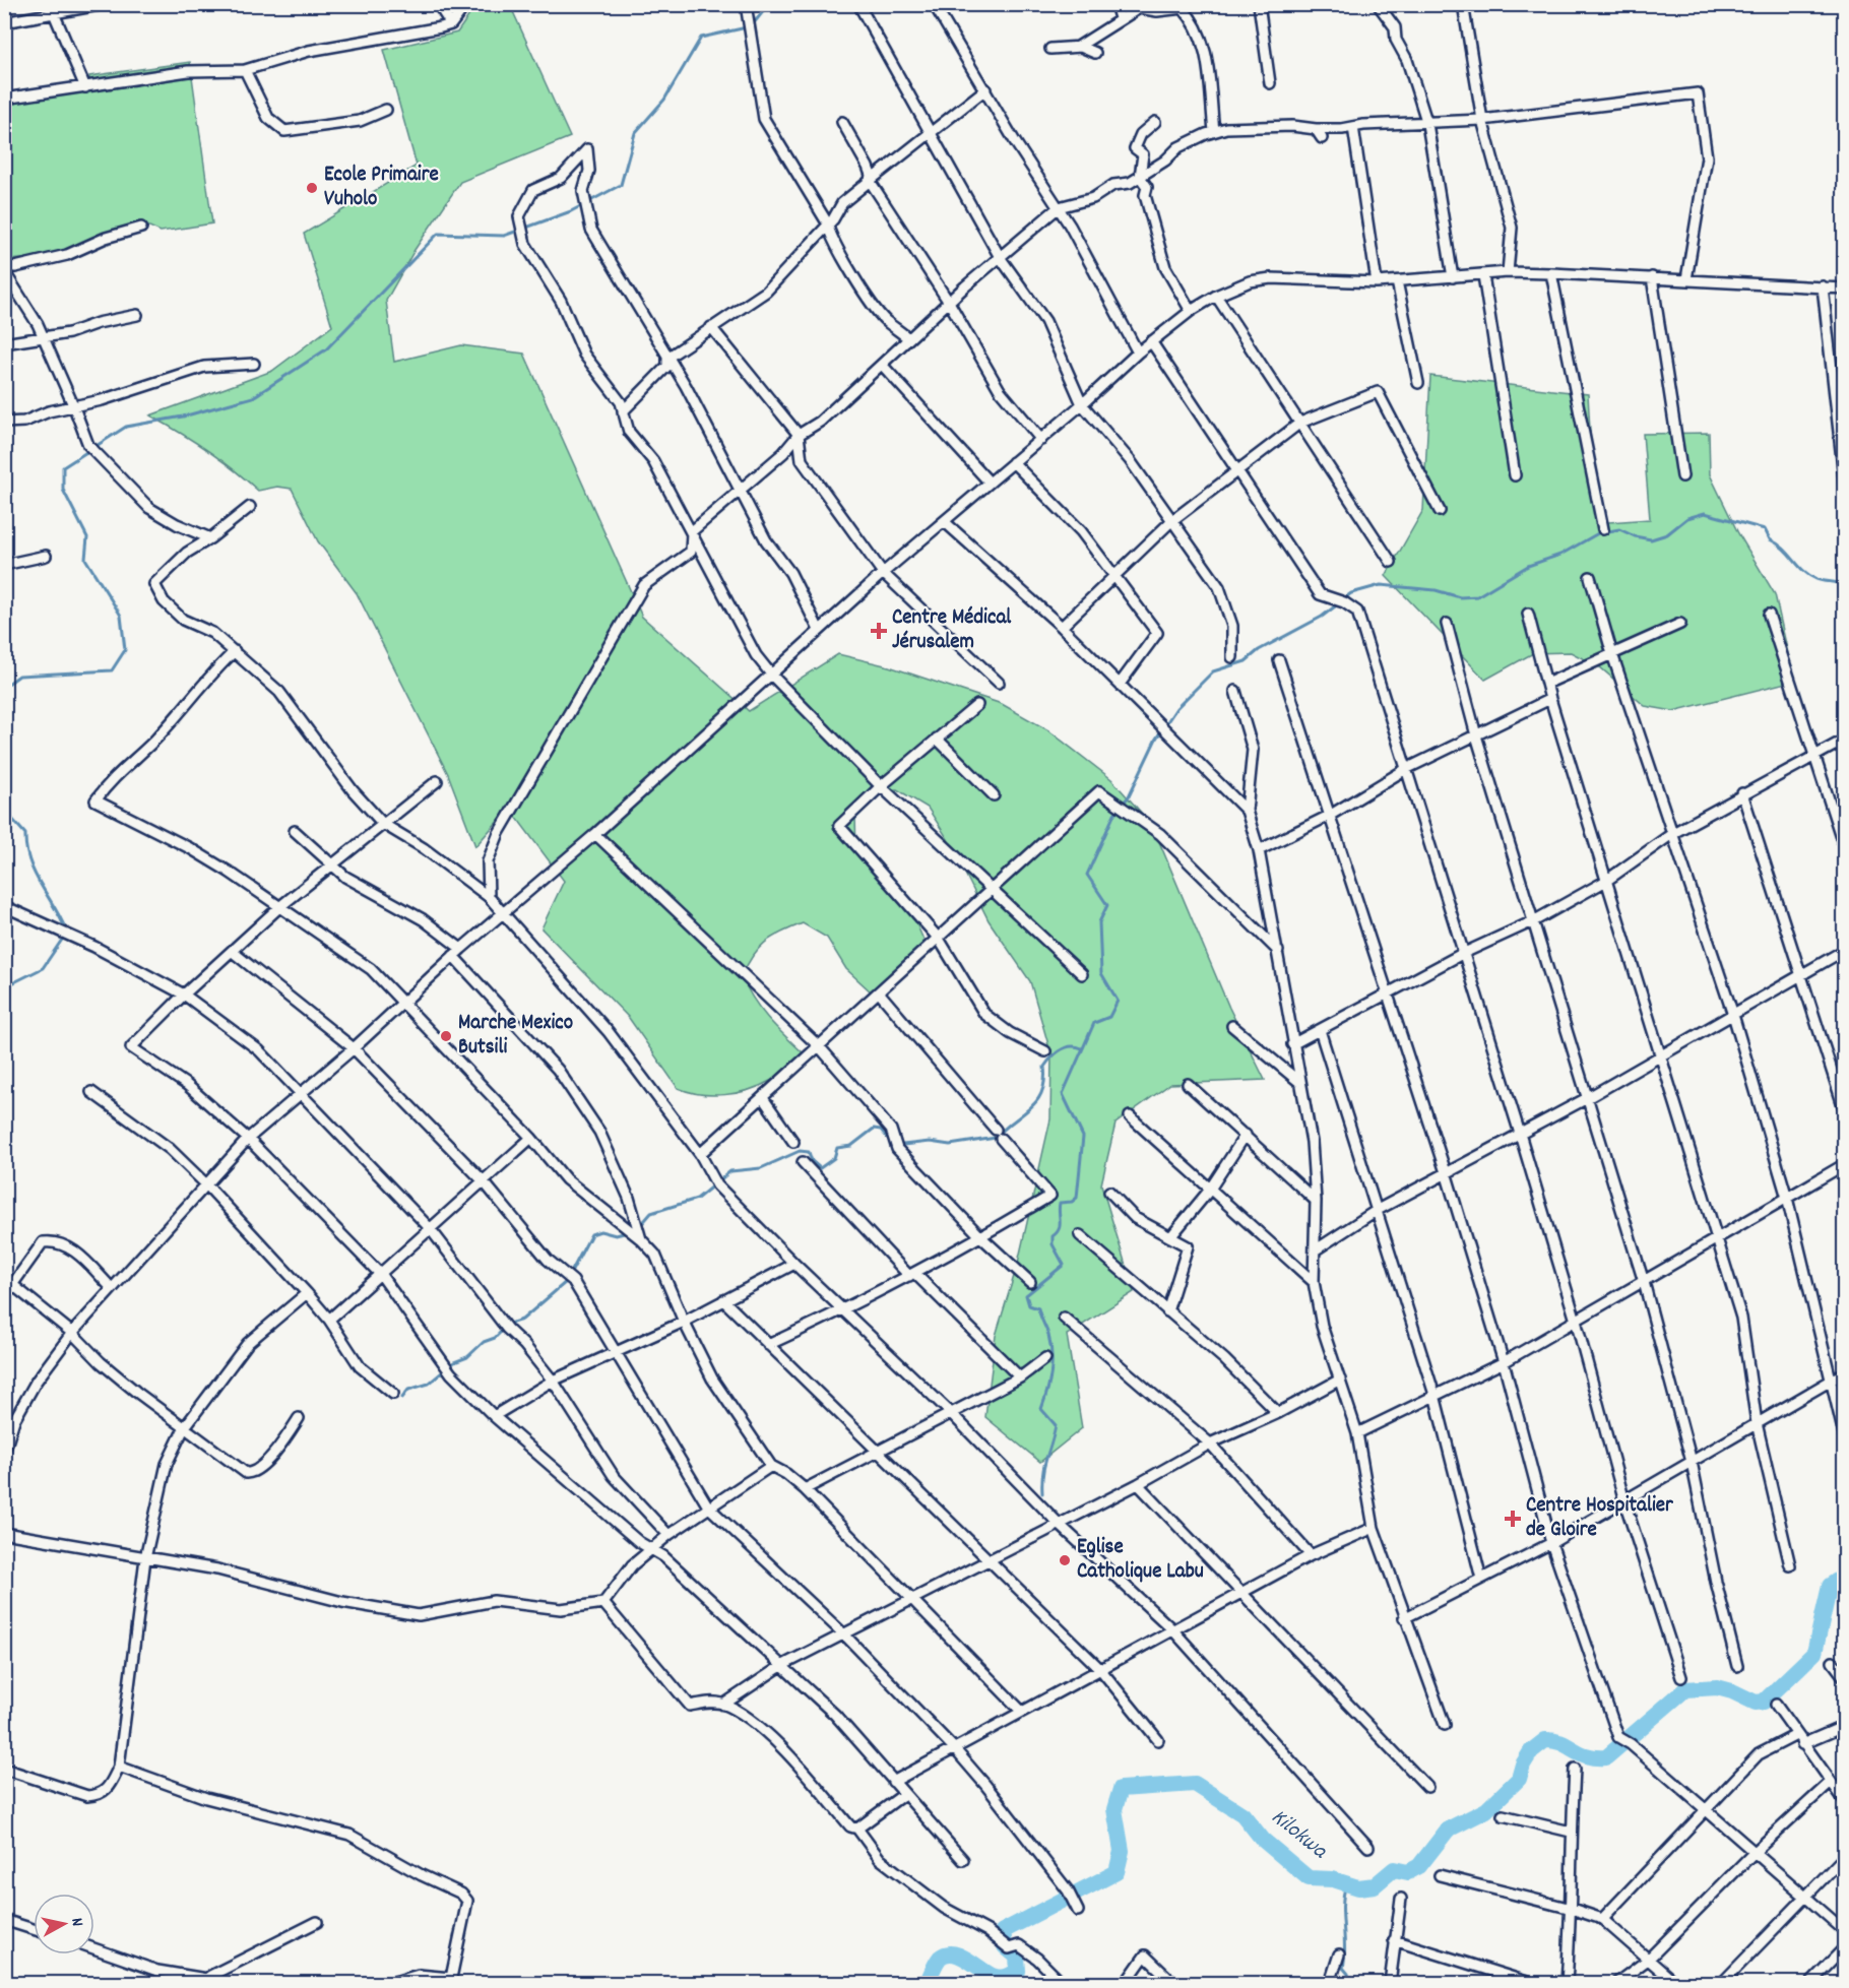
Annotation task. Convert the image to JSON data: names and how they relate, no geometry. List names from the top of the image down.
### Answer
{
  "water": ["Kilokwa"],
  "places": {
    "other": ["Ecole Primaire Vuholo", "Marche Mexico Butsili", "Eglise Catholique Labu"],
    "health": ["Centre Médical Jérusalem", "Centre Hospitalier de Gloire"]
  },
  "north": "right"
}
